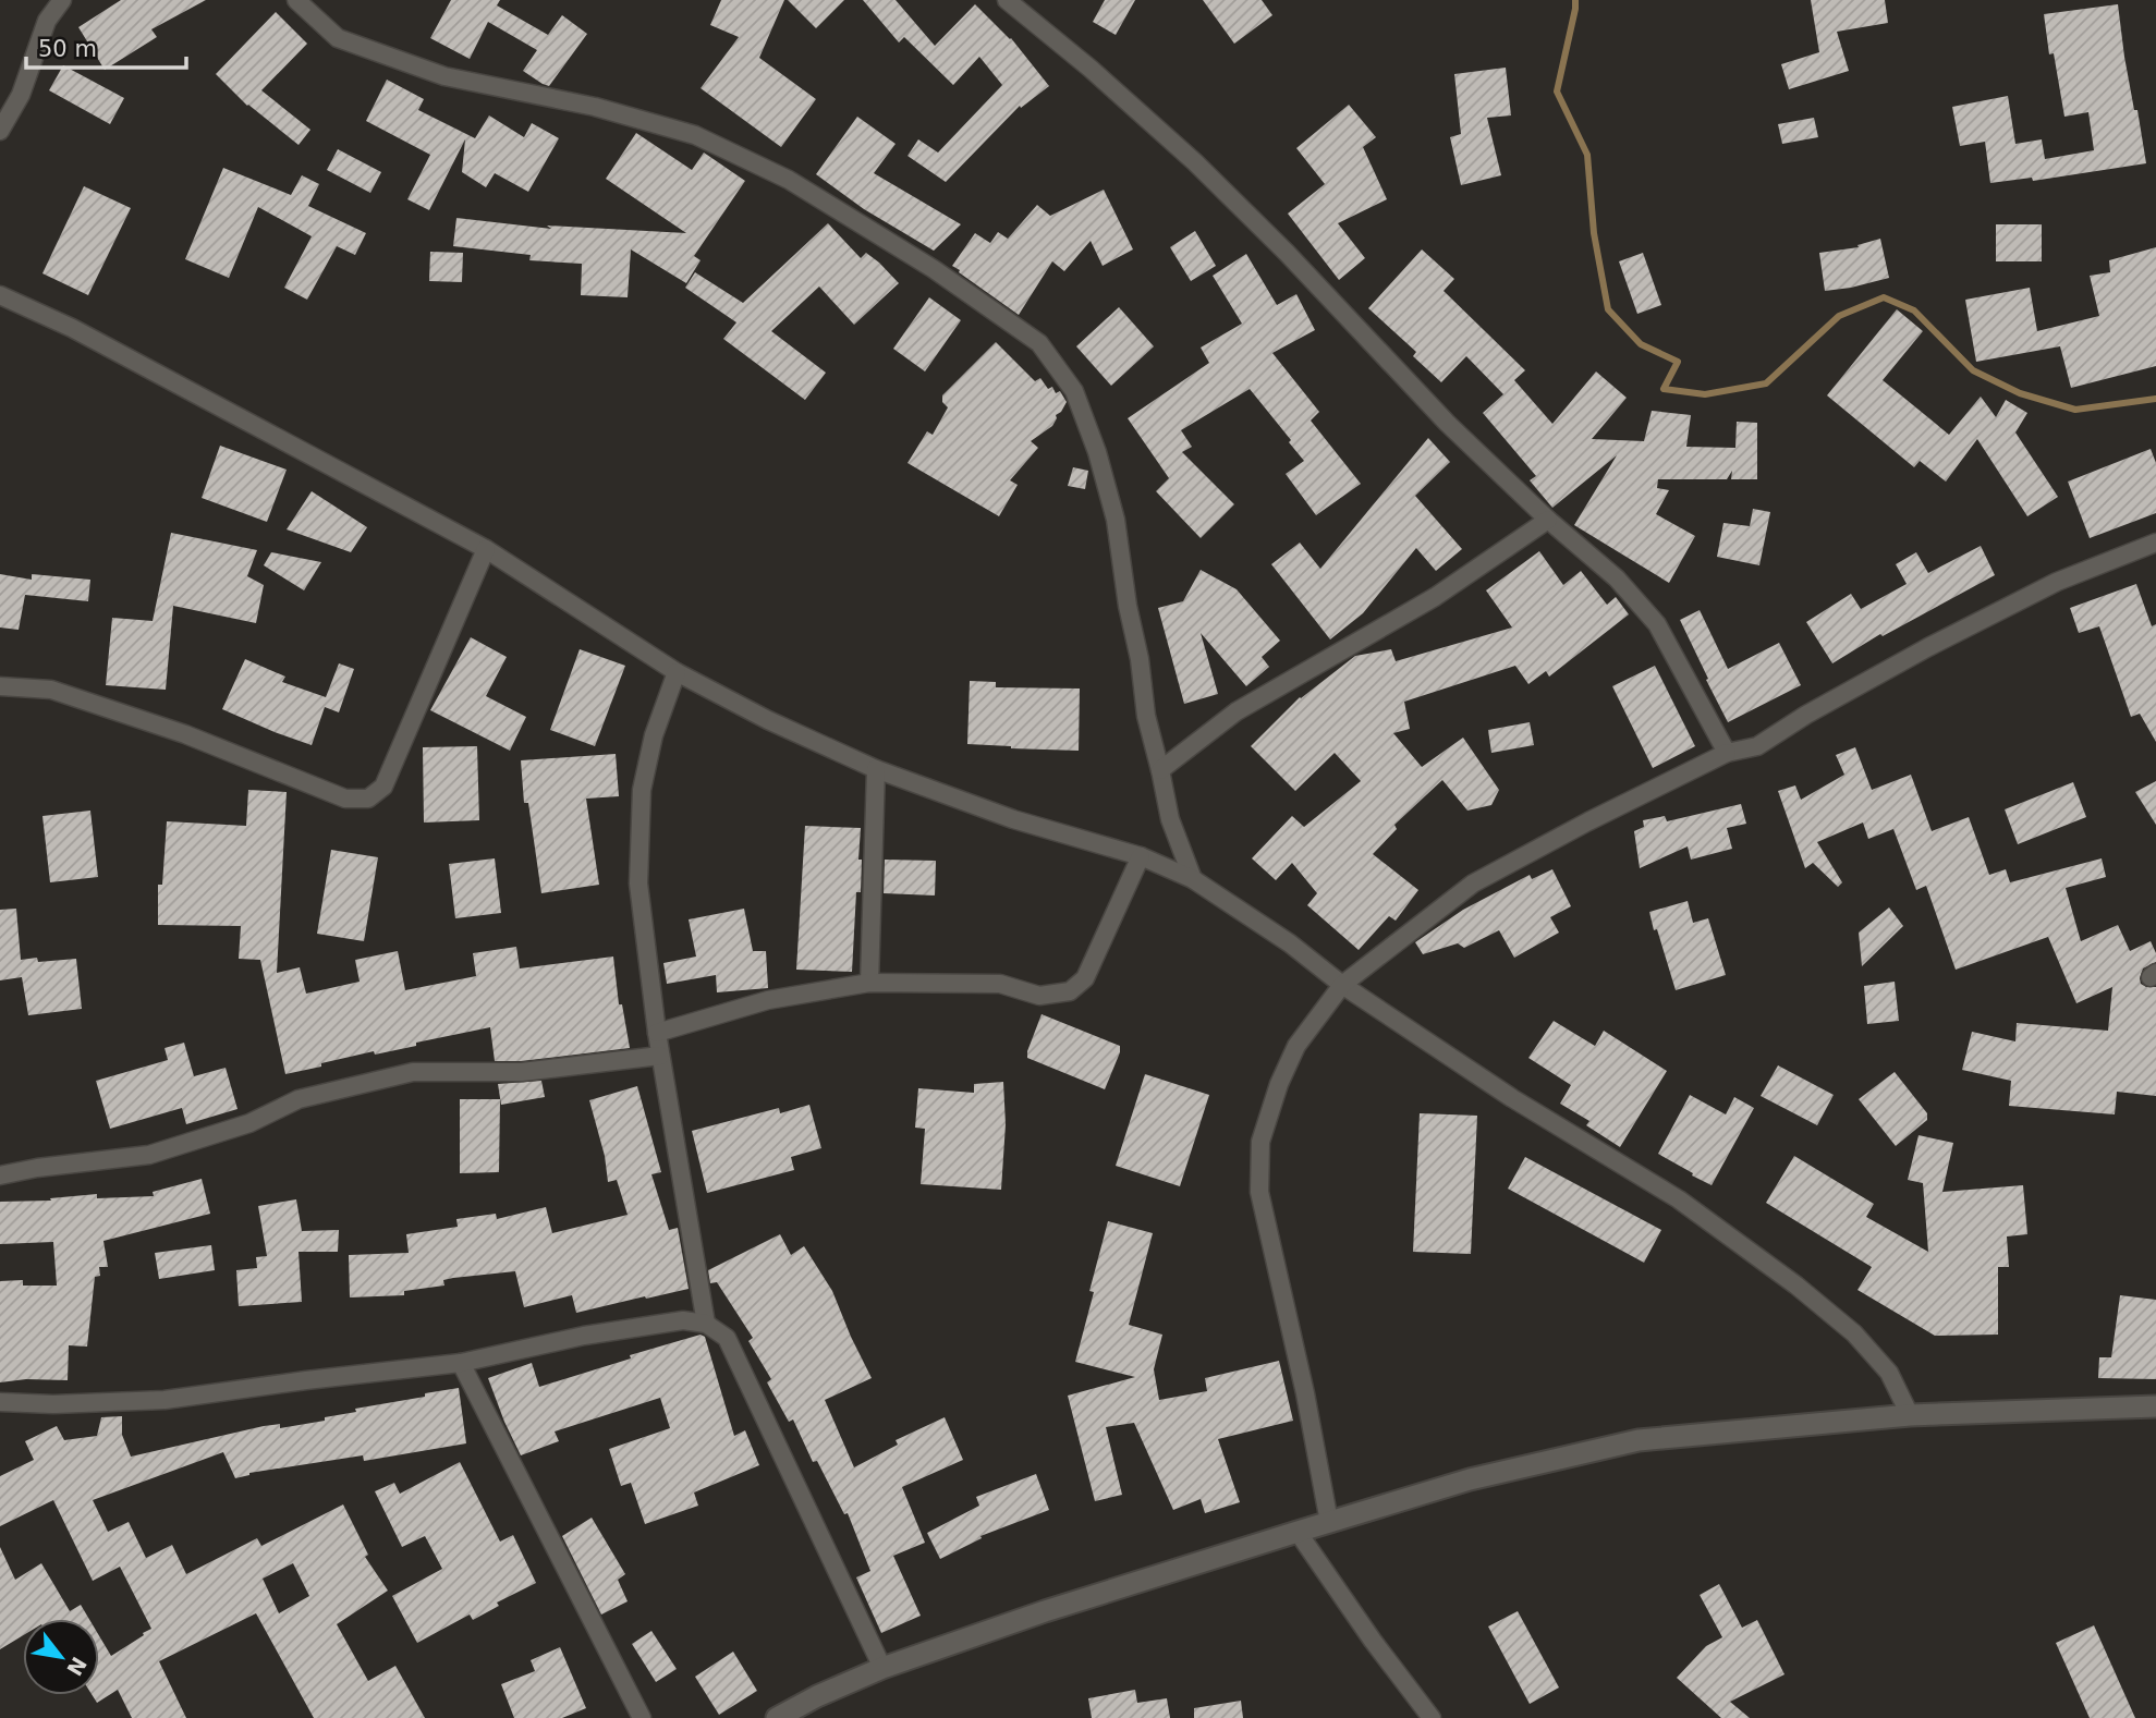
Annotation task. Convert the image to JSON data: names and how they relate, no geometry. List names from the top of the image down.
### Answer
{
  "scale_bar": "50 m",
  "north": "bottom right"
}
